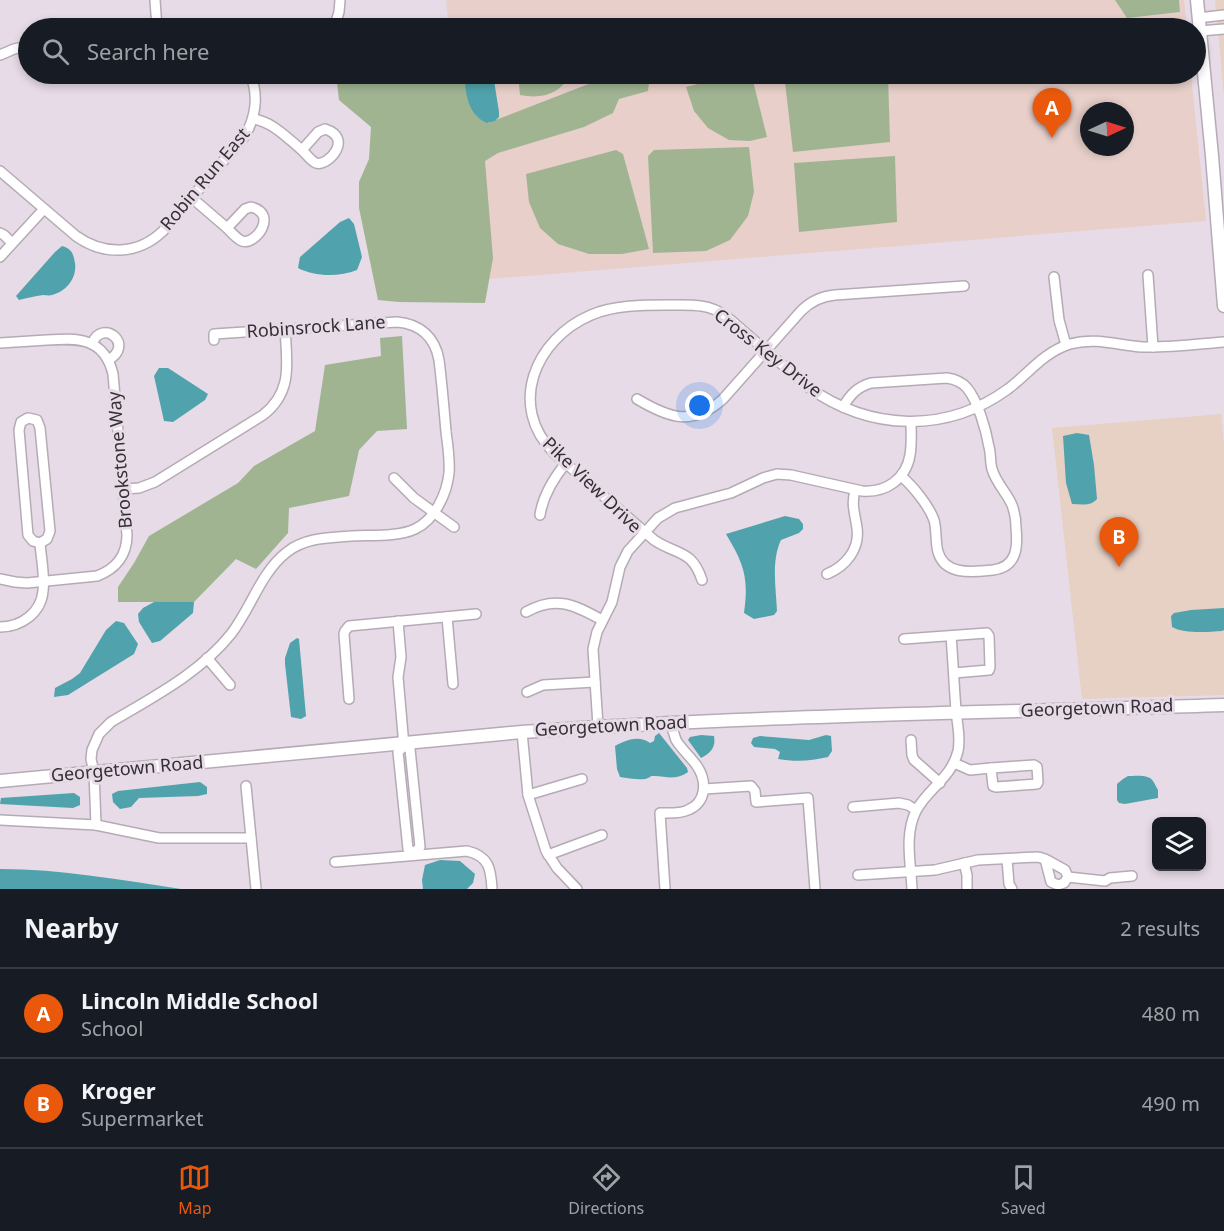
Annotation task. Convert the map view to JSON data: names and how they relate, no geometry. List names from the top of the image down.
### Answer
{
  "streets": {
    "main road": ["Georgetown Road"],
    "street": [
      "Robin Run East",
      "Robinsrock Lane",
      "Cross Key Drive",
      "Brookstone Way",
      "Pike View Drive"
    ]
  },
  "crossings": [
    ["Cross Key Drive", "Pike View Drive"],
    ["Pike View Drive", "Georgetown Road"]
  ],
  "north": "right",
  "page": {
    "search": "Search here",
    "pins": ["A", "B"],
    "heading": ["Nearby", "2 results"],
    "list": [
      {
        "mark": "A",
        "name": "Lincoln Middle School",
        "note": "School",
        "value": "480 m"
      },
      {
        "mark": "B",
        "name": "Kroger",
        "note": "Supermarket",
        "value": "490 m"
      }
    ],
    "nav": ["Map", "Directions", "Saved"]
  }
}
